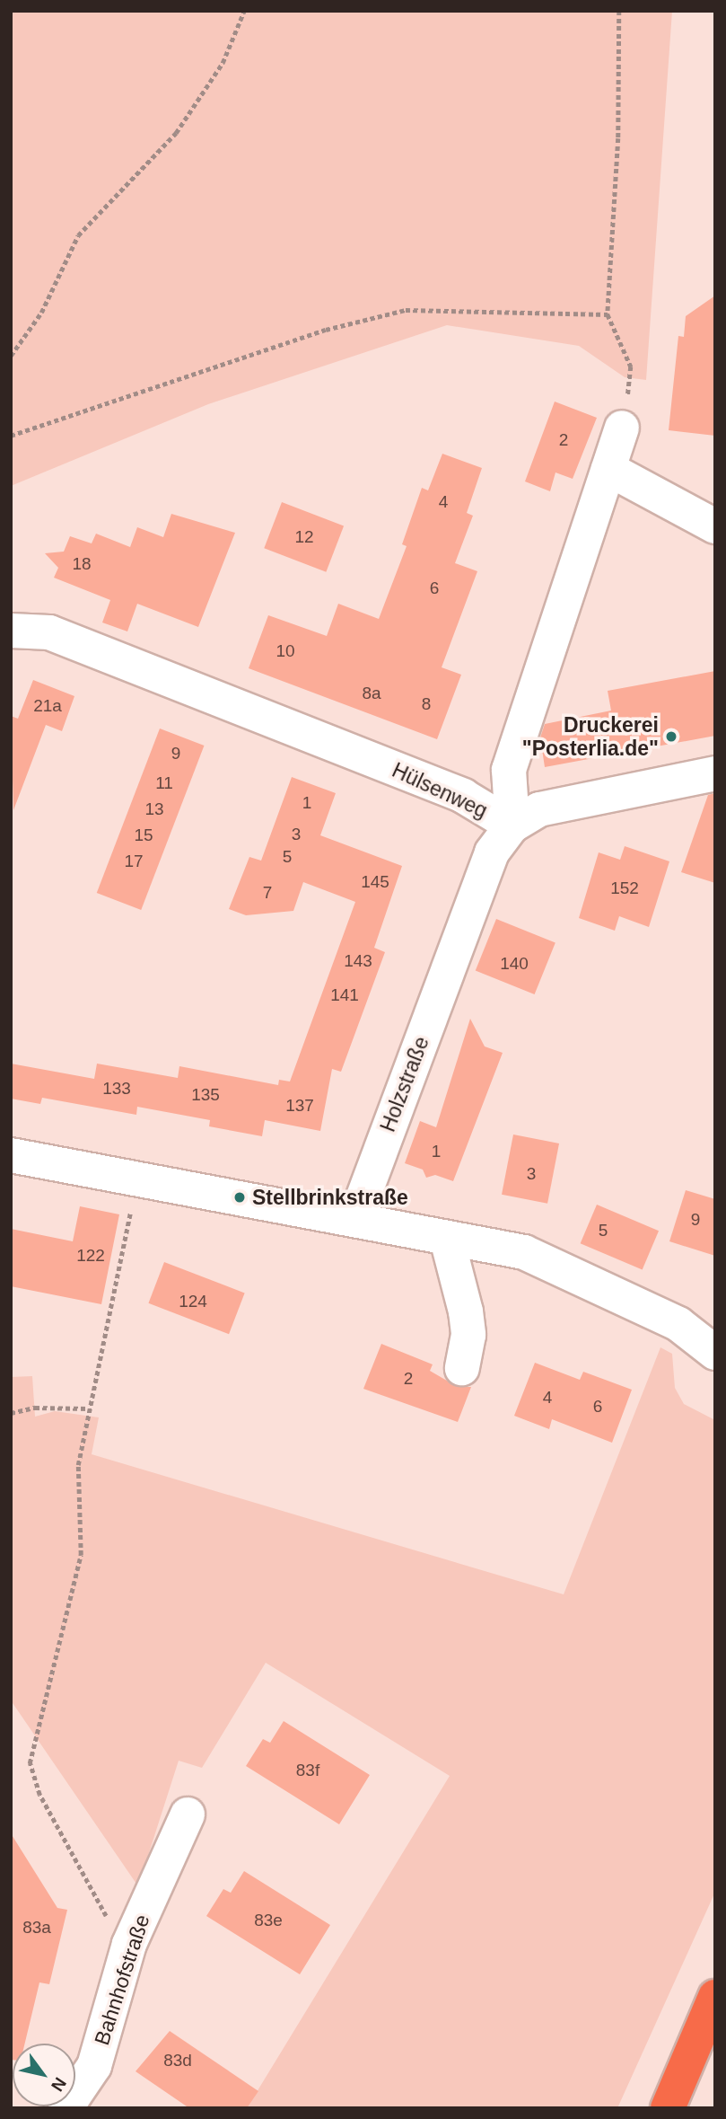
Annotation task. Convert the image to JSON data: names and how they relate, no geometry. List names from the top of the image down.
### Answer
{
  "streets": {
    "street": ["Hülsenweg", "Holzstraße", "Bahnhofstraße"]
  },
  "crossings": [
    ["Hülsenweg", "Holzstraße"]
  ],
  "places": ["Druckerei \"Posterlia.de\"", "Stellbrinkstraße"],
  "house_numbers": [
    "2",
    "4",
    "12",
    "18",
    "6",
    "10",
    "8a",
    "8",
    "21a",
    "9",
    "11",
    "1",
    "13",
    "3",
    "15",
    "5",
    "17",
    "145",
    "152",
    "7",
    "143",
    "140",
    "141",
    "133",
    "135",
    "137",
    "1",
    "3",
    "9",
    "5",
    "122",
    "124",
    "2",
    "4",
    "6",
    "83f",
    "83e",
    "83a",
    "83d"
  ],
  "north": "bottom right"
}
